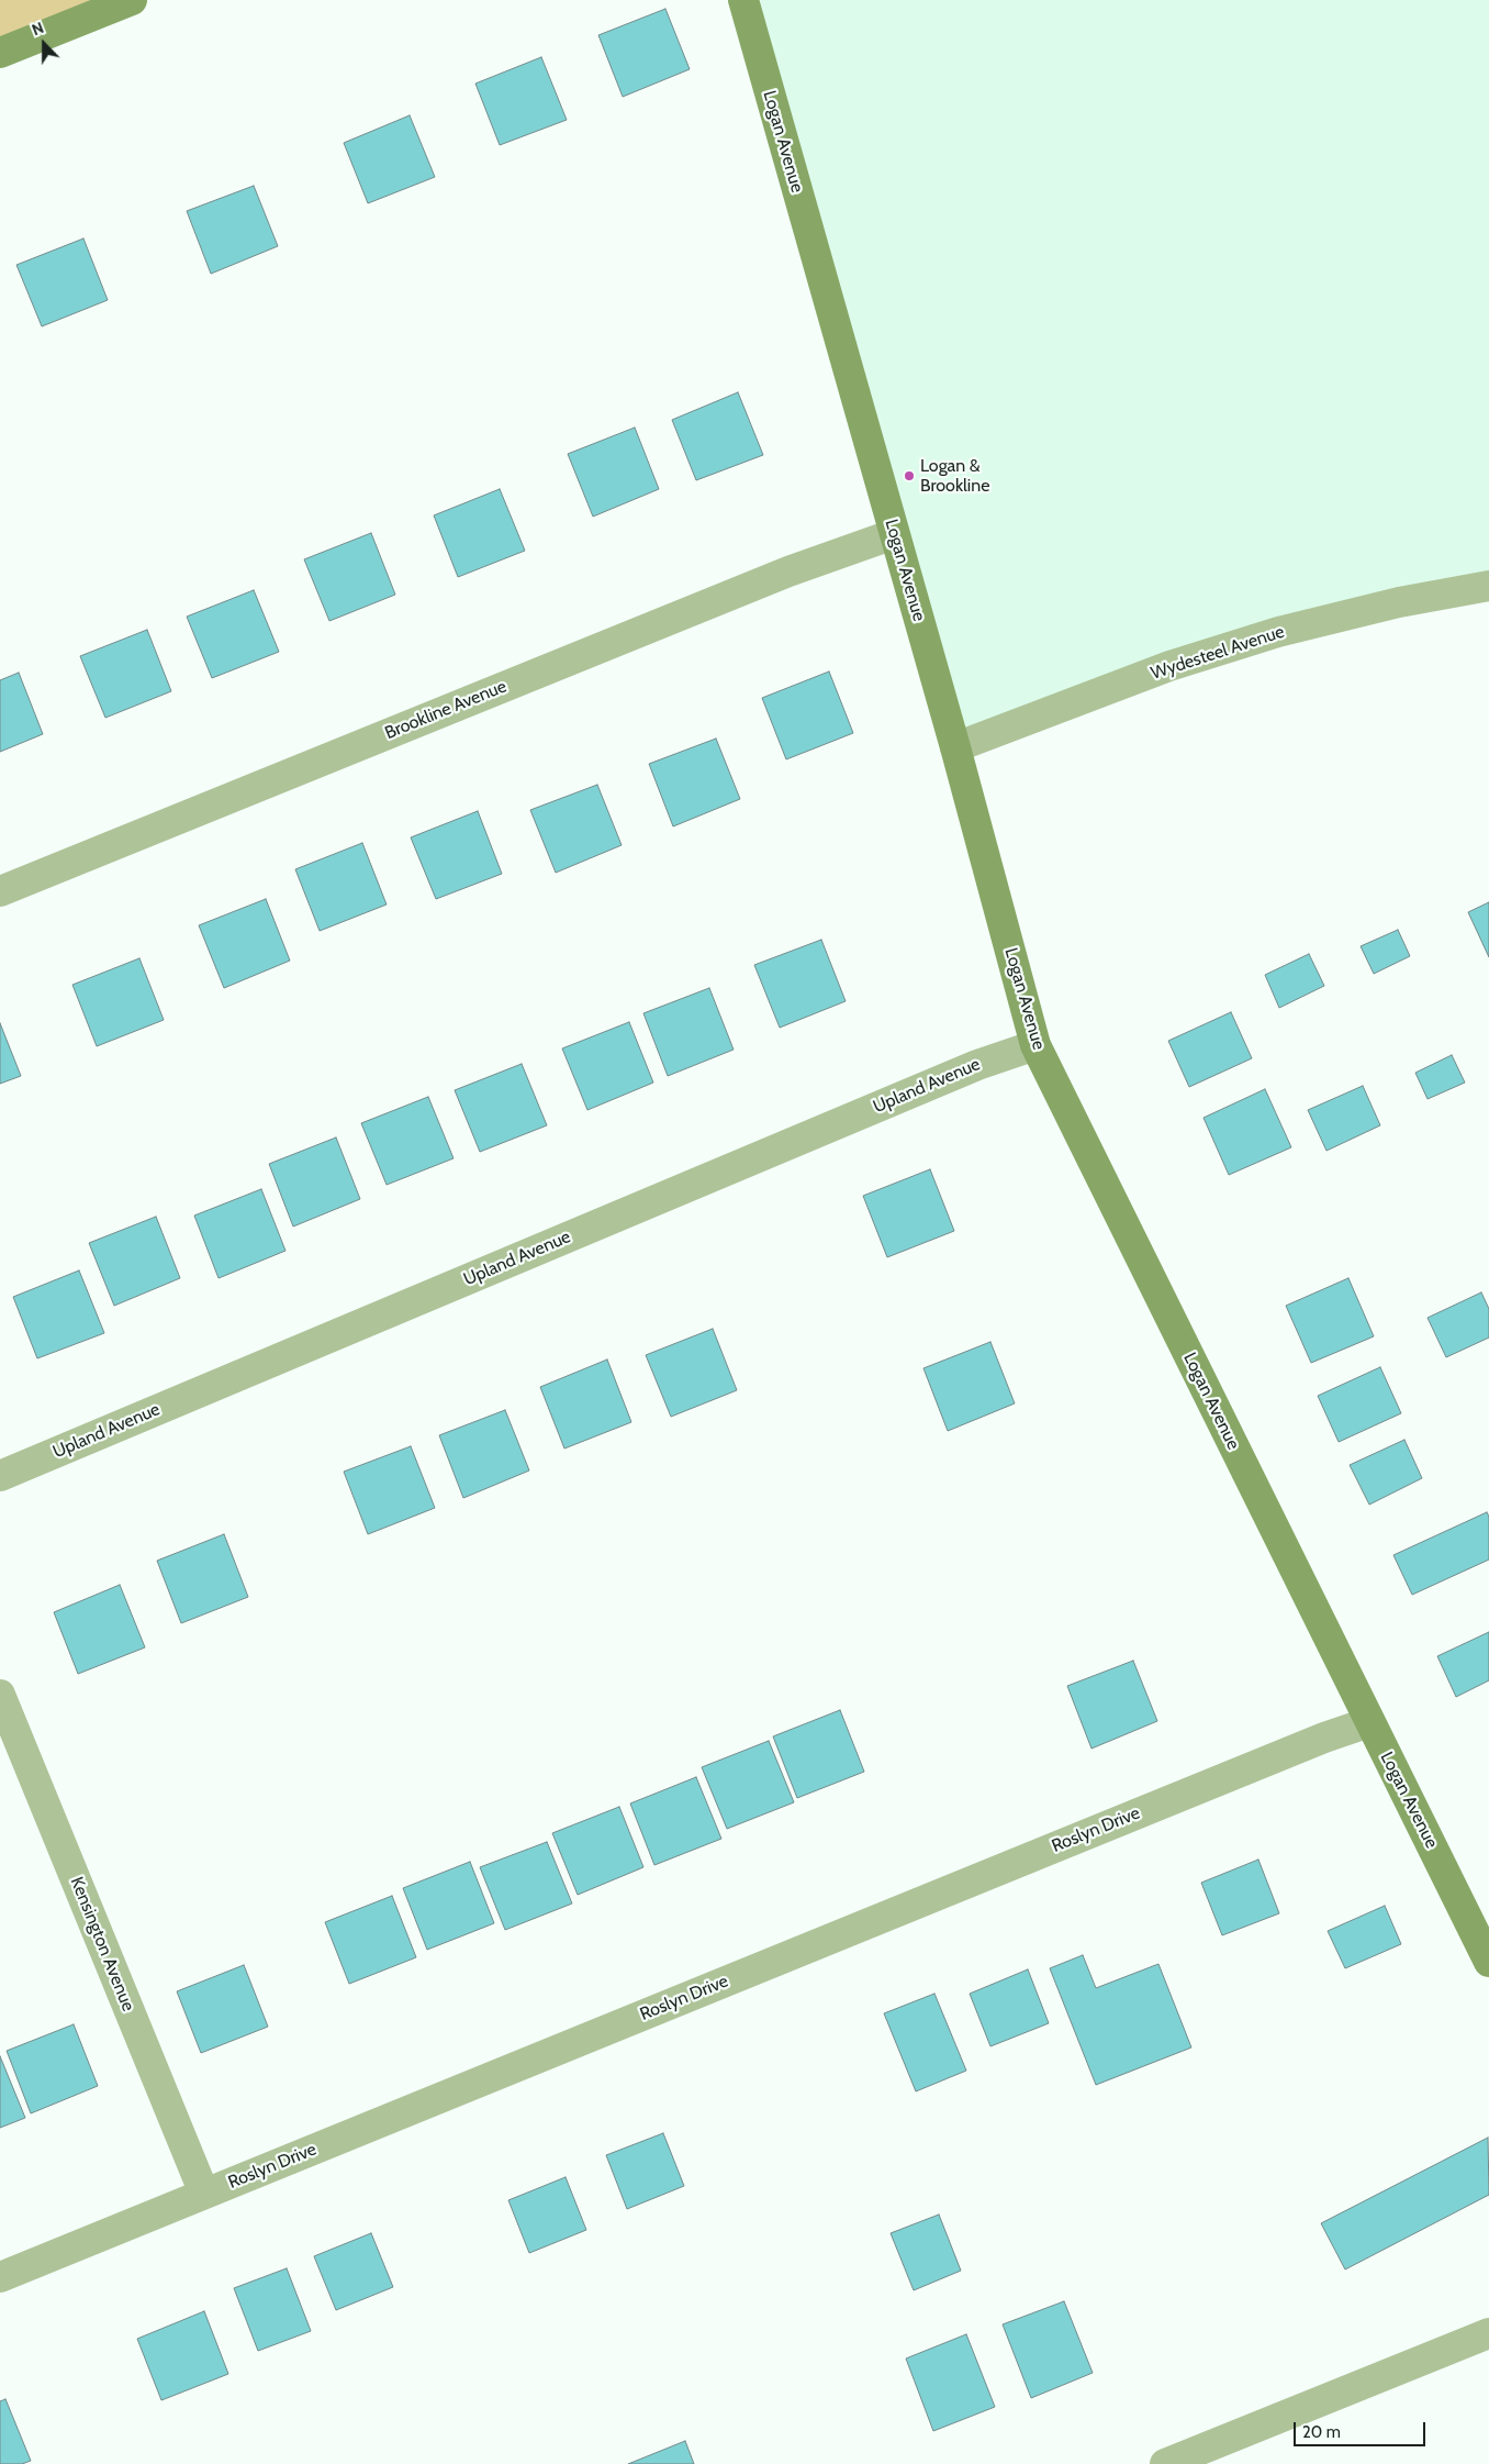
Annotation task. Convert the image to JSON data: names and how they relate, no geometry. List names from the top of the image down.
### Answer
{
  "streets": {
    "street": [
      "Logan Avenue",
      "Wydesteel Avenue",
      "Brookline Avenue",
      "Upland Avenue",
      "Roslyn Drive",
      "Kensington Avenue"
    ]
  },
  "crossings": [
    ["Logan Avenue", "Wydesteel Avenue"],
    ["Logan Avenue", "Brookline Avenue"],
    ["Logan Avenue", "Upland Avenue"],
    ["Logan Avenue", "Roslyn Drive"],
    ["Roslyn Drive", "Kensington Avenue"]
  ],
  "places": ["Logan & Brookline"],
  "scale_bar": "20 m",
  "north": "top"
}
